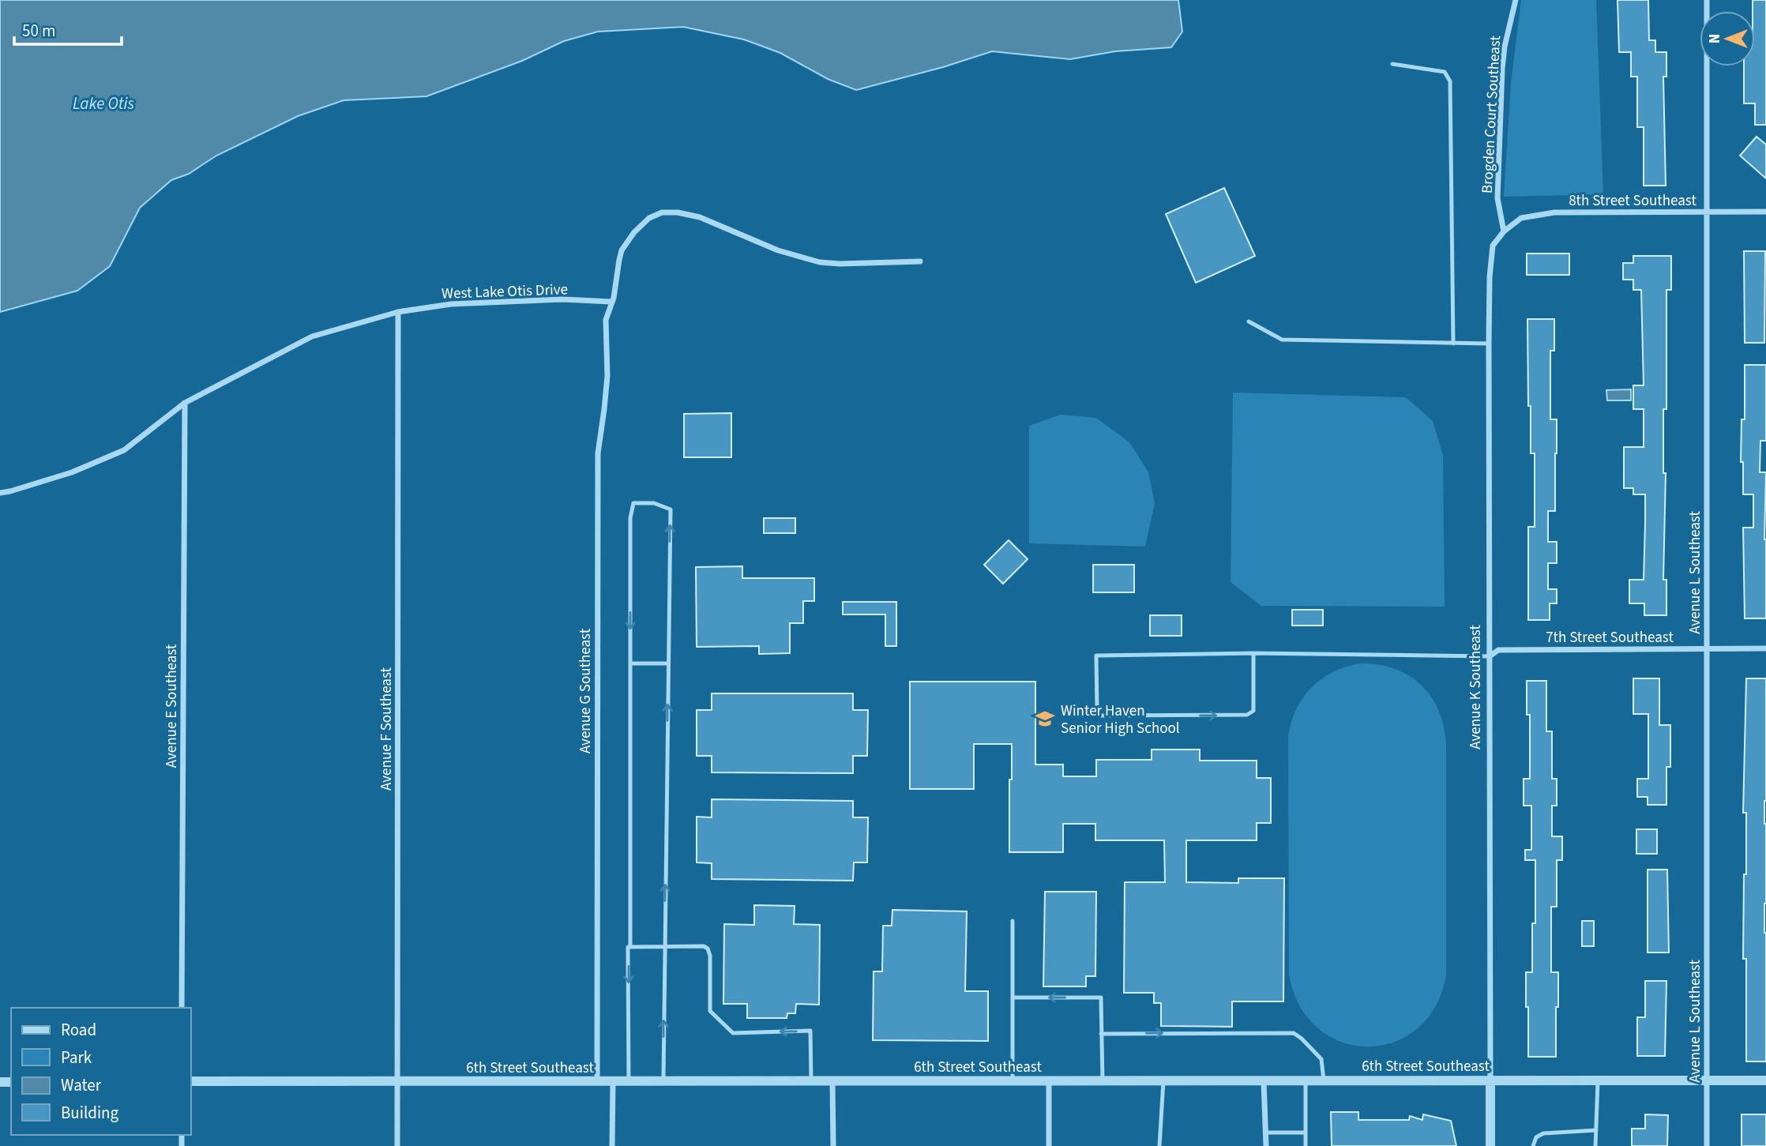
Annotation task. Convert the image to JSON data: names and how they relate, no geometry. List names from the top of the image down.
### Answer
{
  "streets": {
    "street": [
      "Brogden Court Southeast",
      "8th Street Southeast",
      "West Lake Otis Drive",
      "Avenue L Southeast",
      "7th Street Southeast",
      "Avenue K Southeast",
      "Avenue G Southeast",
      "Avenue E Southeast",
      "Avenue F Southeast",
      "6th Street Southeast"
    ]
  },
  "crossings": [
    ["Brogden Court Southeast", "8th Street Southeast"],
    ["Brogden Court Southeast", "Avenue K Southeast"],
    ["8th Street Southeast", "Avenue L Southeast"],
    ["8th Street Southeast", "Avenue K Southeast"],
    ["West Lake Otis Drive", "Avenue G Southeast"],
    ["West Lake Otis Drive", "Avenue E Southeast"],
    ["West Lake Otis Drive", "Avenue F Southeast"],
    ["Avenue L Southeast", "7th Street Southeast"],
    ["Avenue L Southeast", "6th Street Southeast"],
    ["7th Street Southeast", "Avenue K Southeast"],
    ["Avenue K Southeast", "6th Street Southeast"],
    ["Avenue G Southeast", "6th Street Southeast"],
    ["Avenue F Southeast", "6th Street Southeast"]
  ],
  "water": ["Lake Otis"],
  "places": {
    "school or university": ["Winter Haven Senior High School"]
  },
  "legend": [
    "Road",
    "Park",
    "Water",
    "Building"
  ],
  "scale_bar": "50 m",
  "north": "left"
}
